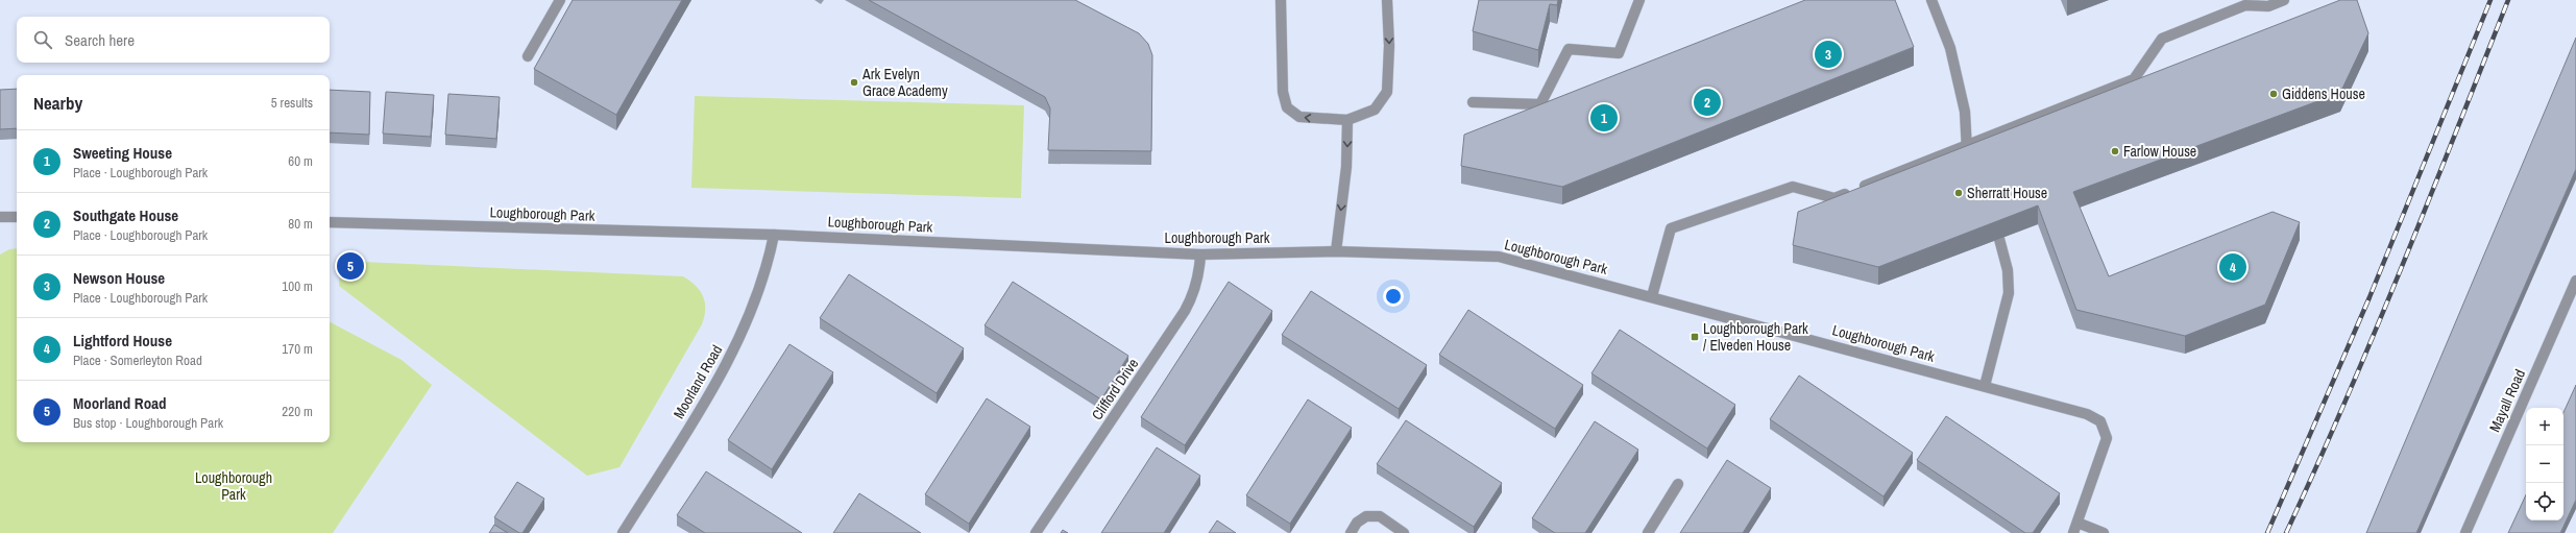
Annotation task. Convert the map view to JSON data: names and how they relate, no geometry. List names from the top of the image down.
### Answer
{
  "streets": {
    "street": [
      "Loughborough Park",
      "Moorland Road",
      "Clifford Drive",
      "Mayall Road"
    ]
  },
  "crossings": [
    ["Loughborough Park", "Moorland Road"],
    ["Loughborough Park", "Clifford Drive"]
  ],
  "parks": ["Loughborough Park"],
  "places": {
    "other": [
      "Ark Evelyn Grace Academy",
      "Giddens House",
      "Farlow House",
      "Sherratt House"
    ],
    "transit": ["Loughborough Park / Elveden House"]
  },
  "page": {
    "search": "Search here",
    "pins": [
      "3",
      "2",
      "1",
      "5",
      "4"
    ],
    "heading": ["Nearby", "5 results"],
    "list": [
      {
        "mark": "1",
        "name": "Sweeting House",
        "note": "Place · Loughborough Park",
        "value": "60 m"
      },
      {
        "mark": "2",
        "name": "Southgate House",
        "note": "Place · Loughborough Park",
        "value": "80 m"
      },
      {
        "mark": "3",
        "name": "Newson House",
        "note": "Place · Loughborough Park",
        "value": "100 m"
      },
      {
        "mark": "4",
        "name": "Lightford House",
        "note": "Place · Somerleyton Road",
        "value": "170 m"
      },
      {
        "mark": "5",
        "name": "Moorland Road",
        "note": "Bus stop · Loughborough Park",
        "value": "220 m"
      }
    ],
    "map_buttons": ["+", "−"]
  }
}
